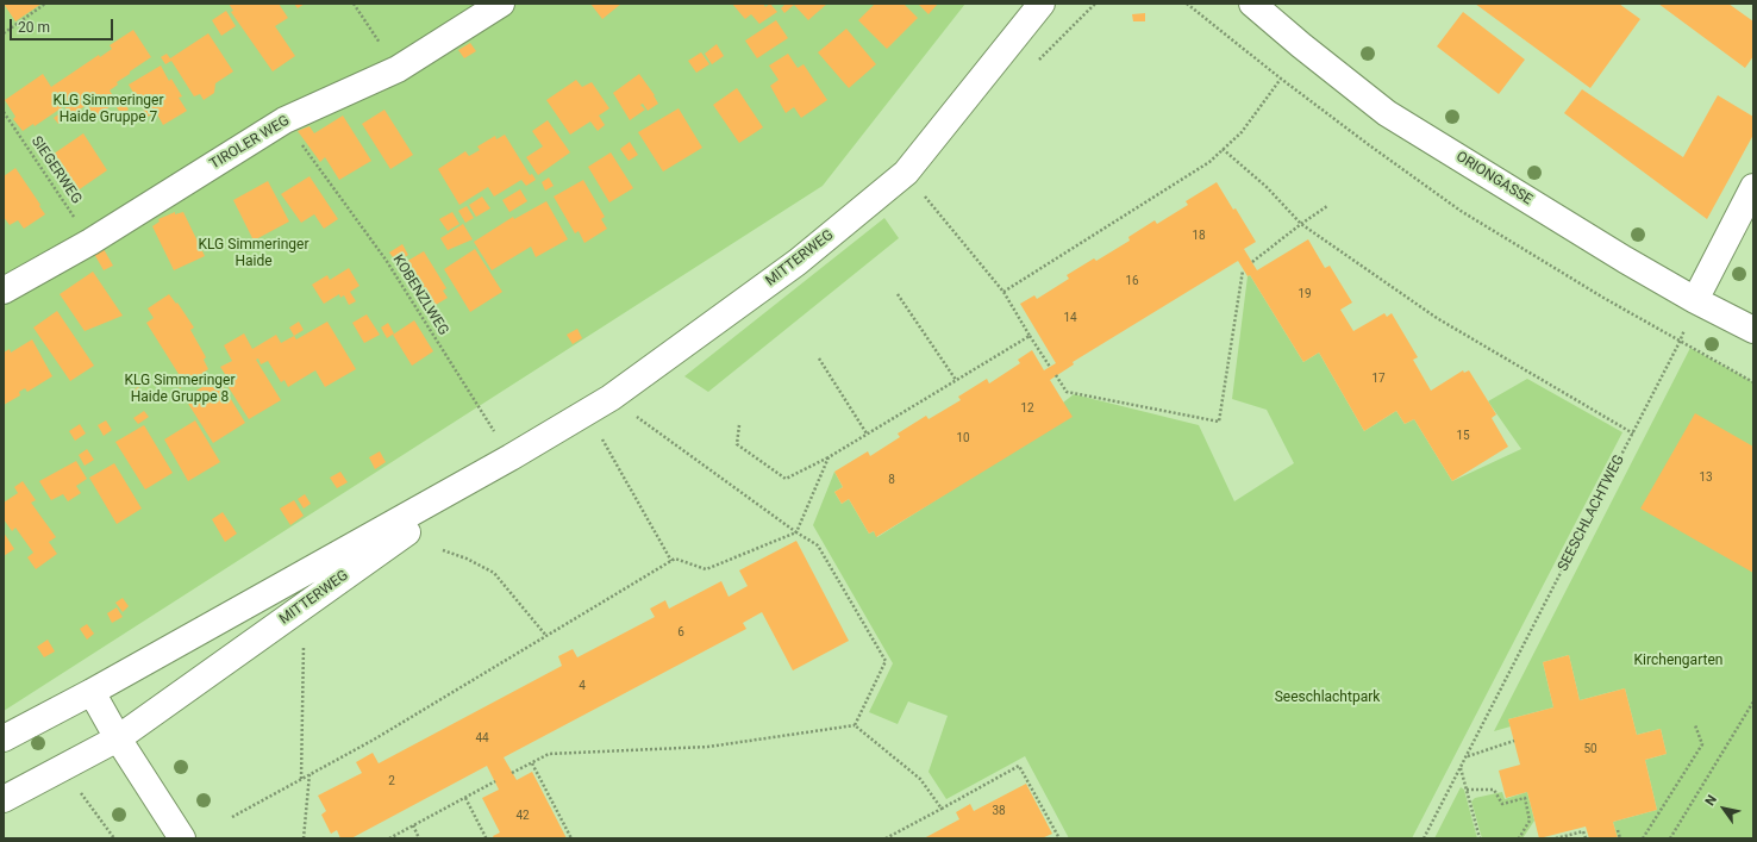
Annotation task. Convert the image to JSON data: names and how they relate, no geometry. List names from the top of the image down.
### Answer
{
  "streets": {
    "street": ["TIROLER WEG", "ORIONGASSE", "MITTERWEG"],
    "path": ["SIEGERWEG", "KOBENZLWEG", "SEESCHLACHTWEG"]
  },
  "crossings": [
    ["TIROLER WEG", "SIEGERWEG"],
    ["TIROLER WEG", "KOBENZLWEG"],
    ["ORIONGASSE", "SEESCHLACHTWEG"],
    ["MITTERWEG", "KOBENZLWEG"]
  ],
  "parks": [
    "KLG Simmeringer Haide Gruppe 7",
    "KLG Simmeringer Haide",
    "KLG Simmeringer Haide Gruppe 8",
    "Kirchengarten",
    "Seeschlachtpark"
  ],
  "house_numbers": [
    "18",
    "16",
    "19",
    "14",
    "17",
    "12",
    "15",
    "10",
    "13",
    "8",
    "6",
    "4",
    "44",
    "50",
    "2",
    "38",
    "42"
  ],
  "scale_bar": "20 m",
  "north": "top left"
}
